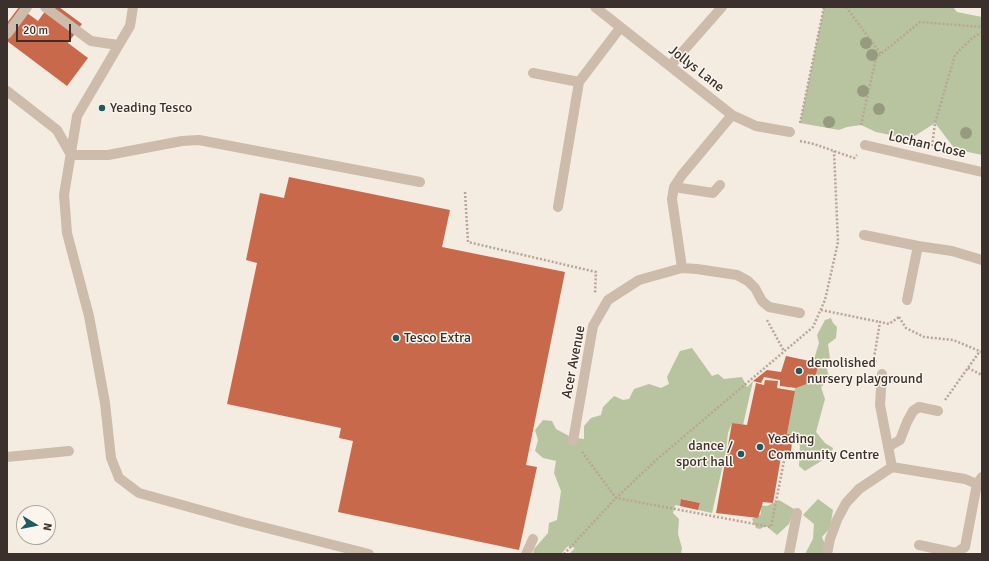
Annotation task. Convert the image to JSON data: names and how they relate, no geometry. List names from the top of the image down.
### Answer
{
  "streets": {
    "street": ["Jollys Lane", "Lochan Close", "Acer Avenue"]
  },
  "places": [
    "Yeading Tesco",
    "Tesco Extra",
    "demolished nursery playground",
    "Yeading Community Centre",
    "dance / sport hall"
  ],
  "scale_bar": "20 m",
  "north": "right"
}
